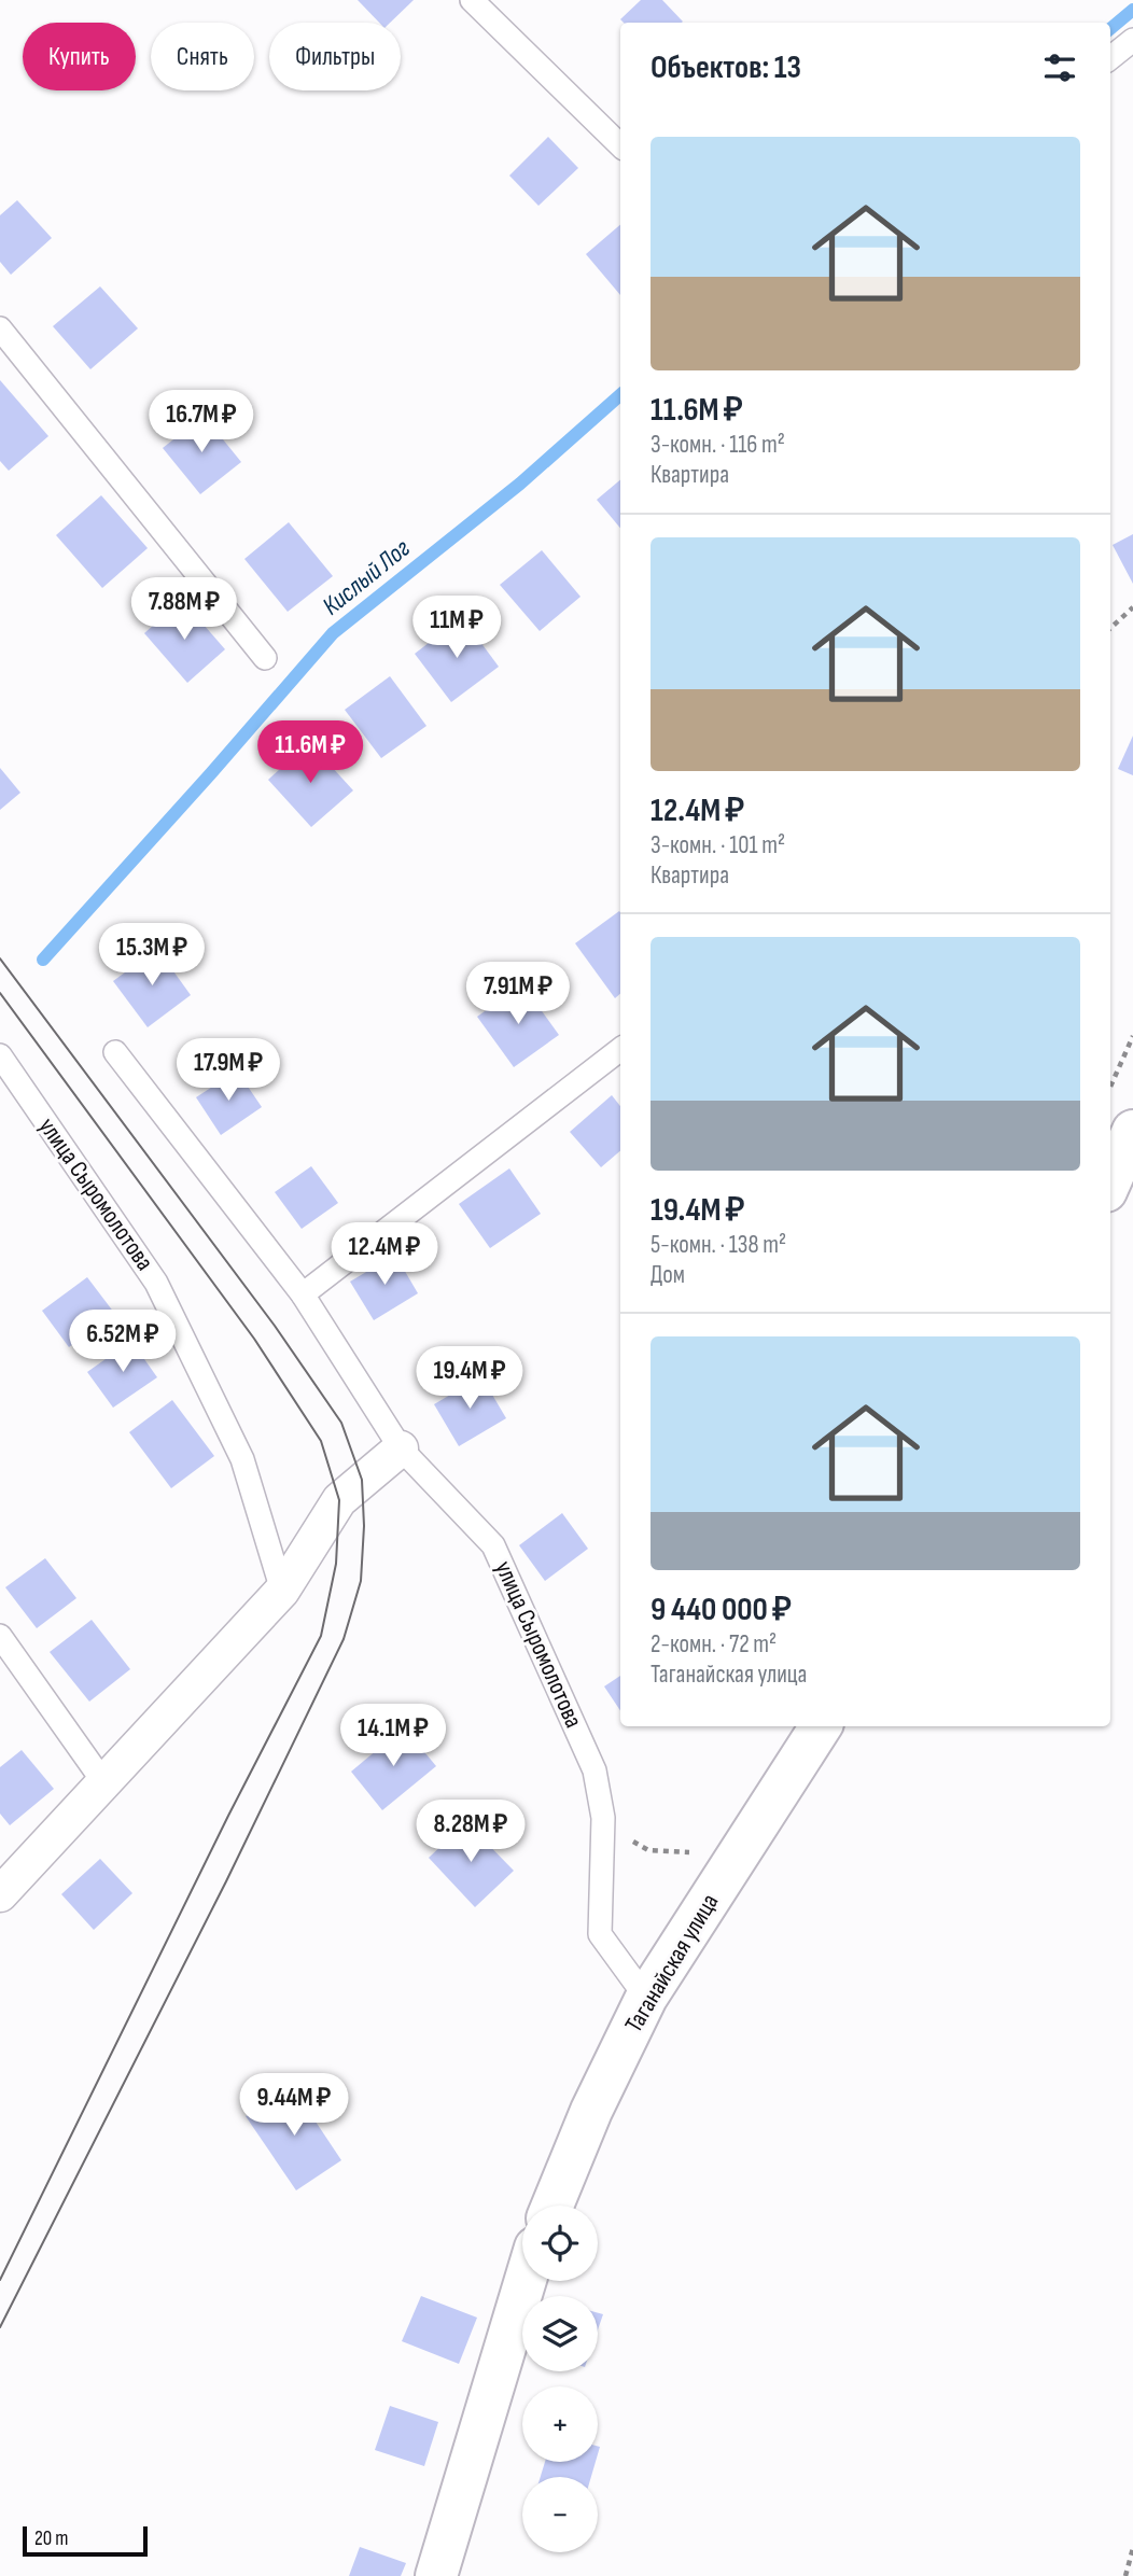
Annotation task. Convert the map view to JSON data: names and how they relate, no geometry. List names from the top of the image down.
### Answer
{
  "streets": {
    "main road": ["Таганайская улица"],
    "lane": ["улица Сыромолотова"]
  },
  "crossings": [
    ["улица Сыромолотова", "Таганайская улица"]
  ],
  "water": ["Кислый Лог"],
  "scale_bar": "20 m",
  "page": {
    "chip": ["Купить", "Снять", "Фильтры"],
    "heading": "Объектов: 13",
    "list": [
      {
        "name": "11.6M ₽",
        "note": "3-комн. · 116 m² · Квартира"
      },
      {
        "name": "12.4M ₽",
        "note": "3-комн. · 101 m² · Квартира"
      },
      {
        "name": "19.4M ₽",
        "note": "5-комн. · 138 m² · Дом"
      },
      {
        "name": "9 440 000 ₽",
        "note": "2-комн. · 72 m² · Таганайская улица"
      }
    ],
    "price": [
      "16.7M ₽",
      "7.88M ₽",
      "11M ₽",
      "11.6M ₽",
      "15.3M ₽",
      "7.91M ₽",
      "17.9M ₽",
      "12.4M ₽",
      "6.52M ₽",
      "19.4M ₽",
      "14.1M ₽",
      "8.28M ₽",
      "9.44M ₽"
    ],
    "map_buttons": ["+", "−"],
    "scale": "20 m"
  }
}
